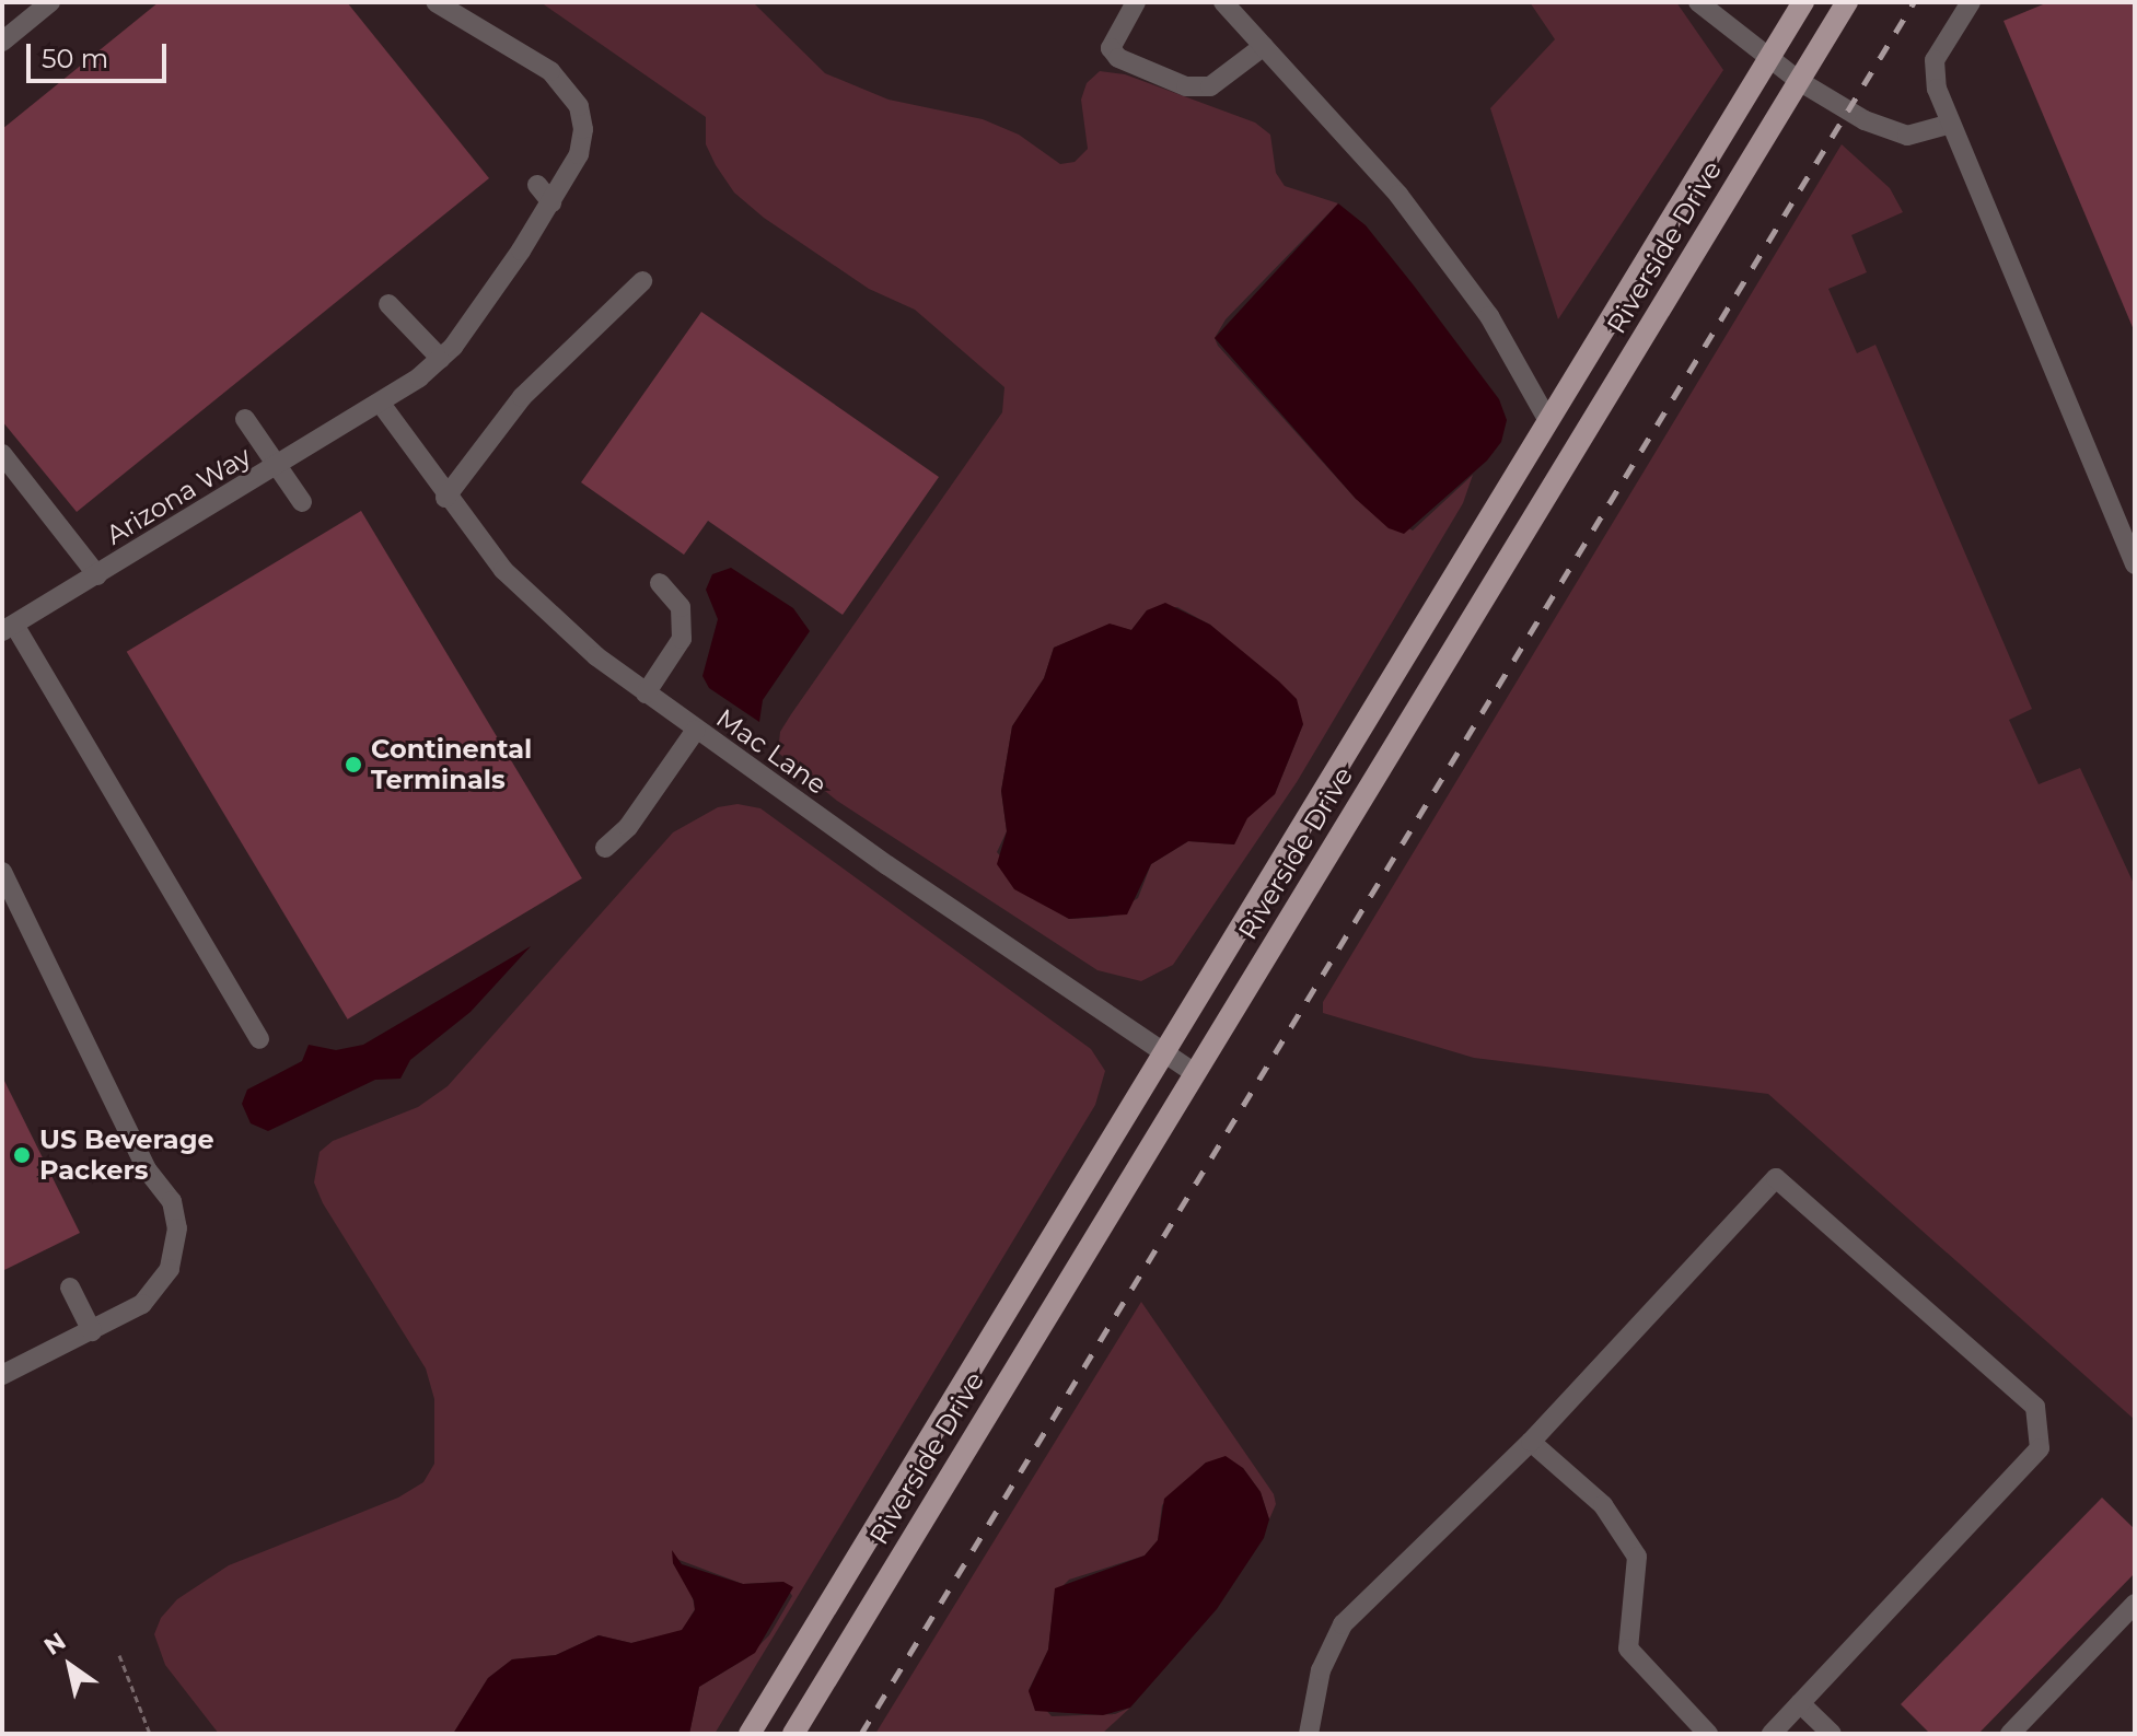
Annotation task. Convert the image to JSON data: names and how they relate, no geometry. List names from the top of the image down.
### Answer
{
  "streets": {
    "main road": ["Riverside Drive"],
    "street": ["Arizona Way", "Mac Lane"]
  },
  "crossings": [
    ["Riverside Drive", "Mac Lane"],
    ["Arizona Way", "Mac Lane"]
  ],
  "places": ["Continental Terminals", "US Beverage Packers"],
  "scale_bar": "50 m",
  "north": "top left"
}
